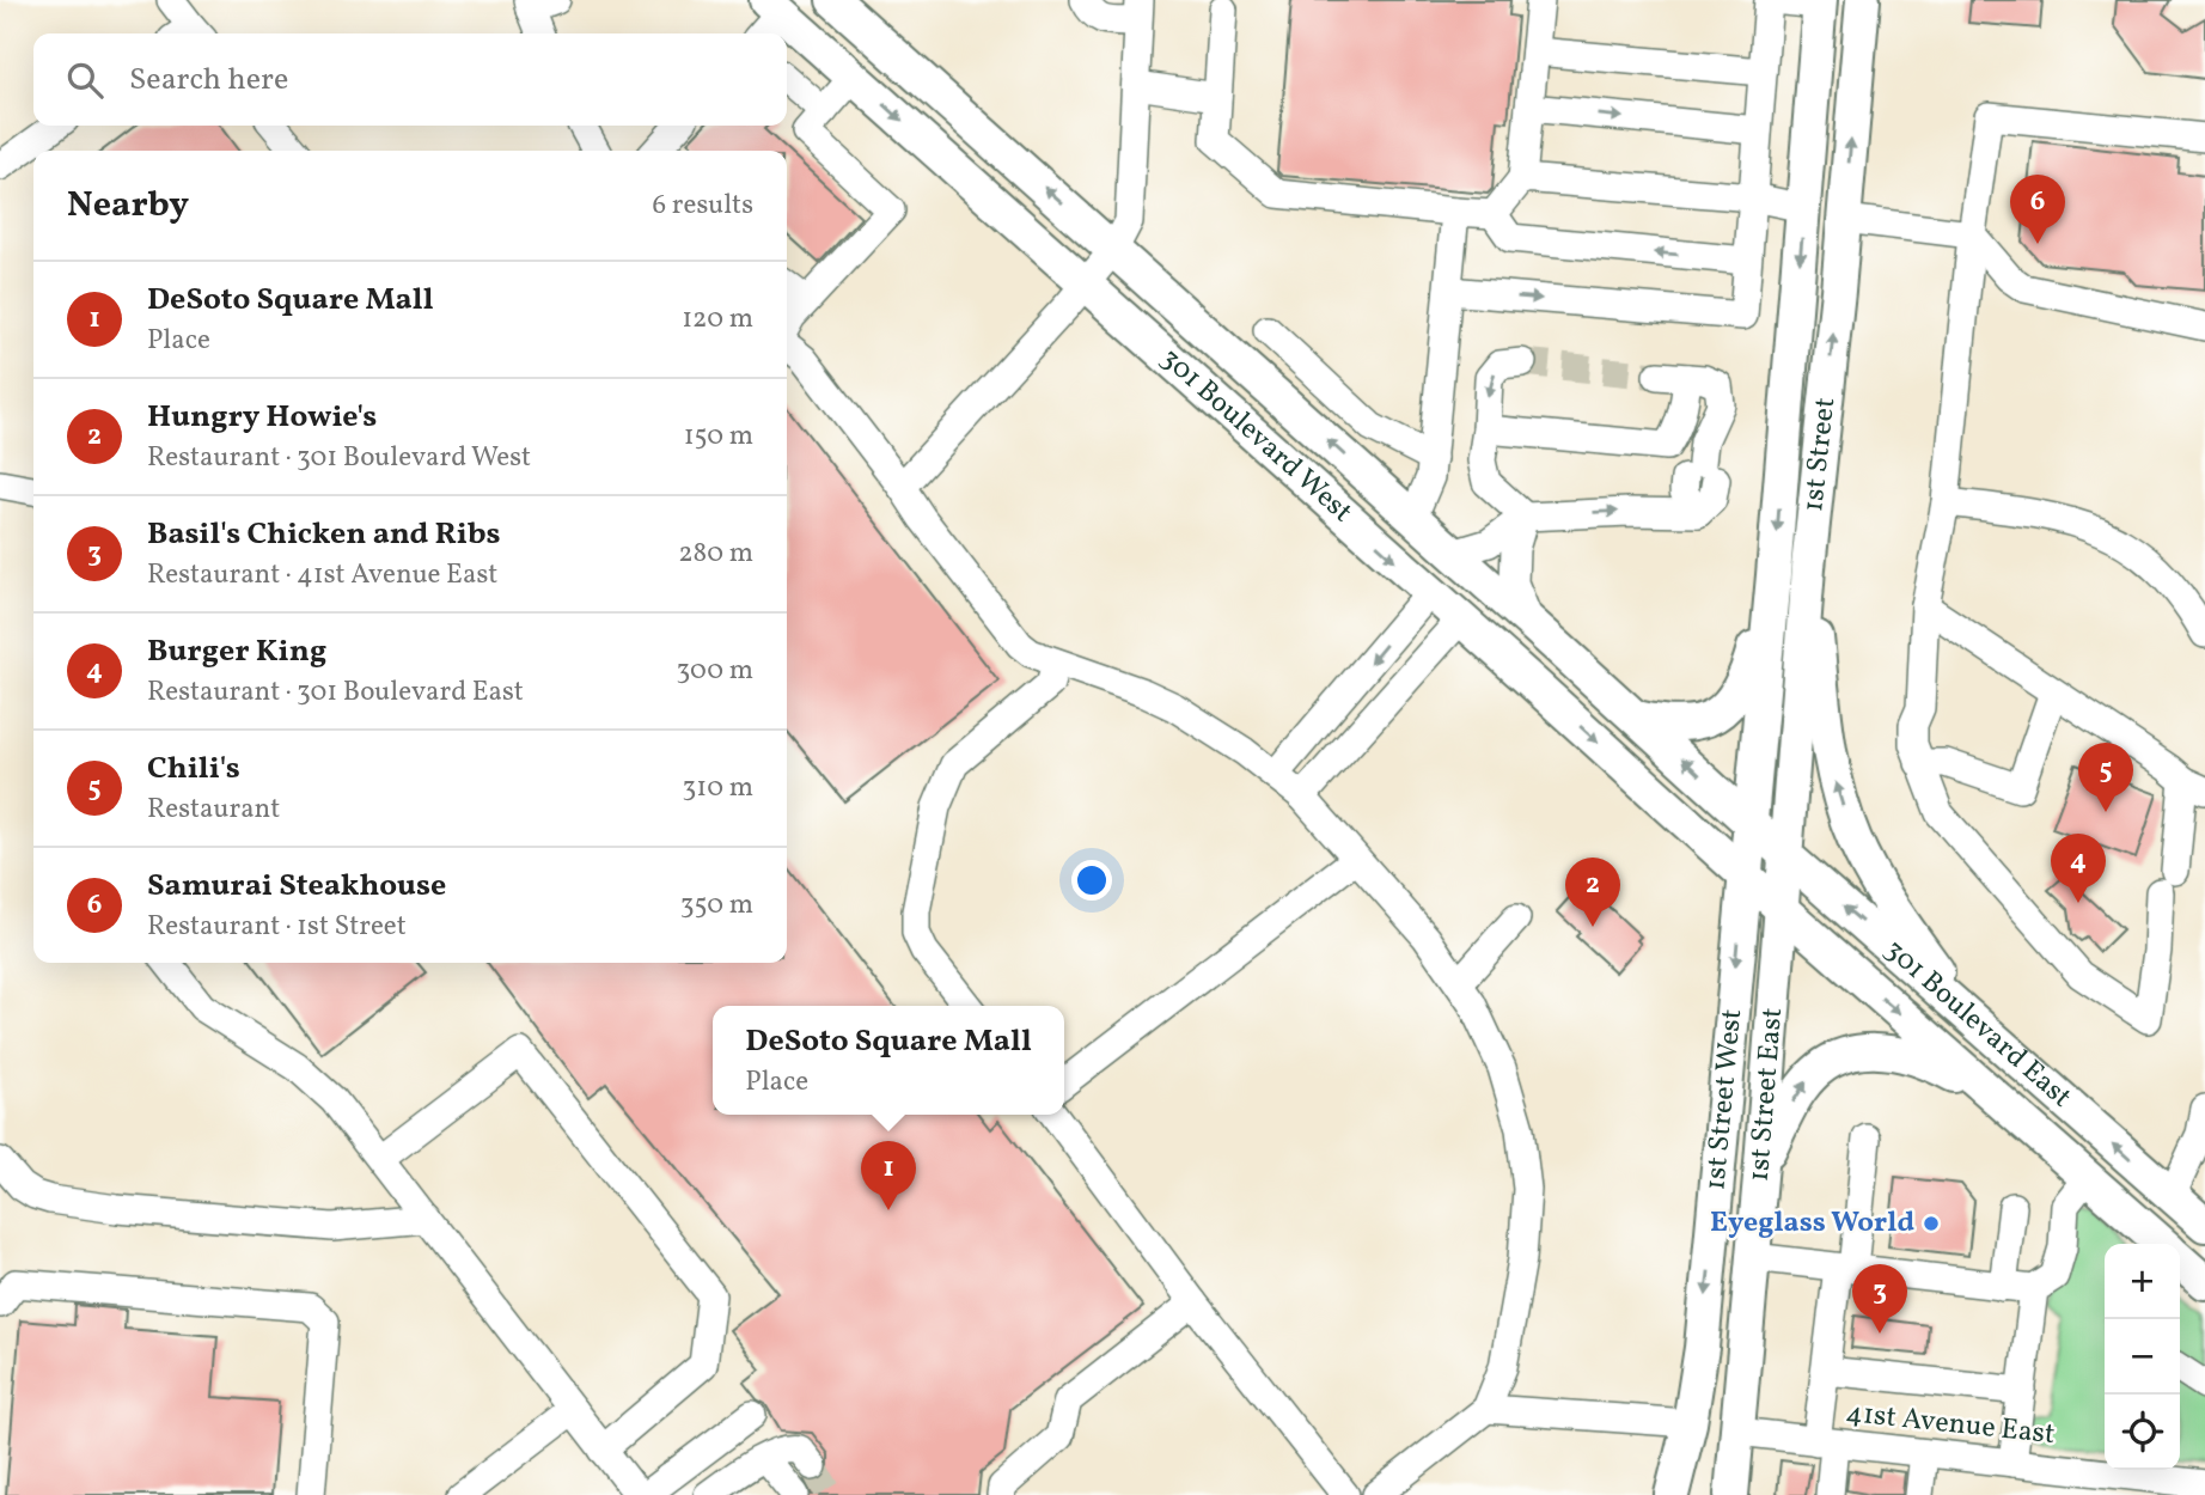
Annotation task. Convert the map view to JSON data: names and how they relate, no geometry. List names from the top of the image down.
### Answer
{
  "streets": {
    "main road": [
      "301 Boulevard West",
      "1st Street",
      "301 Boulevard East",
      "1st Street East",
      "1st Street West"
    ],
    "street": ["41st Avenue East"]
  },
  "crossings": [
    ["301 Boulevard West", "1st Street"],
    ["301 Boulevard West", "301 Boulevard East"],
    ["301 Boulevard West", "1st Street West"],
    ["1st Street", "301 Boulevard East"],
    ["1st Street", "1st Street East"],
    ["1st Street", "1st Street West"],
    ["301 Boulevard East", "1st Street East"],
    ["301 Boulevard East", "1st Street West"],
    ["1st Street East", "41st Avenue East"]
  ],
  "one_way": ["1st Street West"],
  "places": ["Eyeglass World"],
  "page": {
    "search": "Search here",
    "heading": ["Nearby", "6 results"],
    "pins": [
      "6",
      "5",
      "4",
      "2",
      "1",
      "3"
    ],
    "list": [
      {
        "mark": "1",
        "name": "DeSoto Square Mall",
        "note": "Place",
        "value": "120 m"
      },
      {
        "mark": "2",
        "name": "Hungry Howie's",
        "note": "Restaurant · 301 Boulevard West",
        "value": "150 m"
      },
      {
        "mark": "3",
        "name": "Basil's Chicken and Ribs",
        "note": "Restaurant · 41st Avenue East",
        "value": "280 m"
      },
      {
        "mark": "4",
        "name": "Burger King",
        "note": "Restaurant · 301 Boulevard East",
        "value": "300 m"
      },
      {
        "mark": "5",
        "name": "Chili's",
        "note": "Restaurant",
        "value": "310 m"
      },
      {
        "mark": "6",
        "name": "Samurai Steakhouse",
        "note": "Restaurant · 1st Street",
        "value": "350 m"
      }
    ],
    "popup": ["DeSoto Square Mall", "Place"],
    "map_buttons": ["+", "−"]
  }
}
